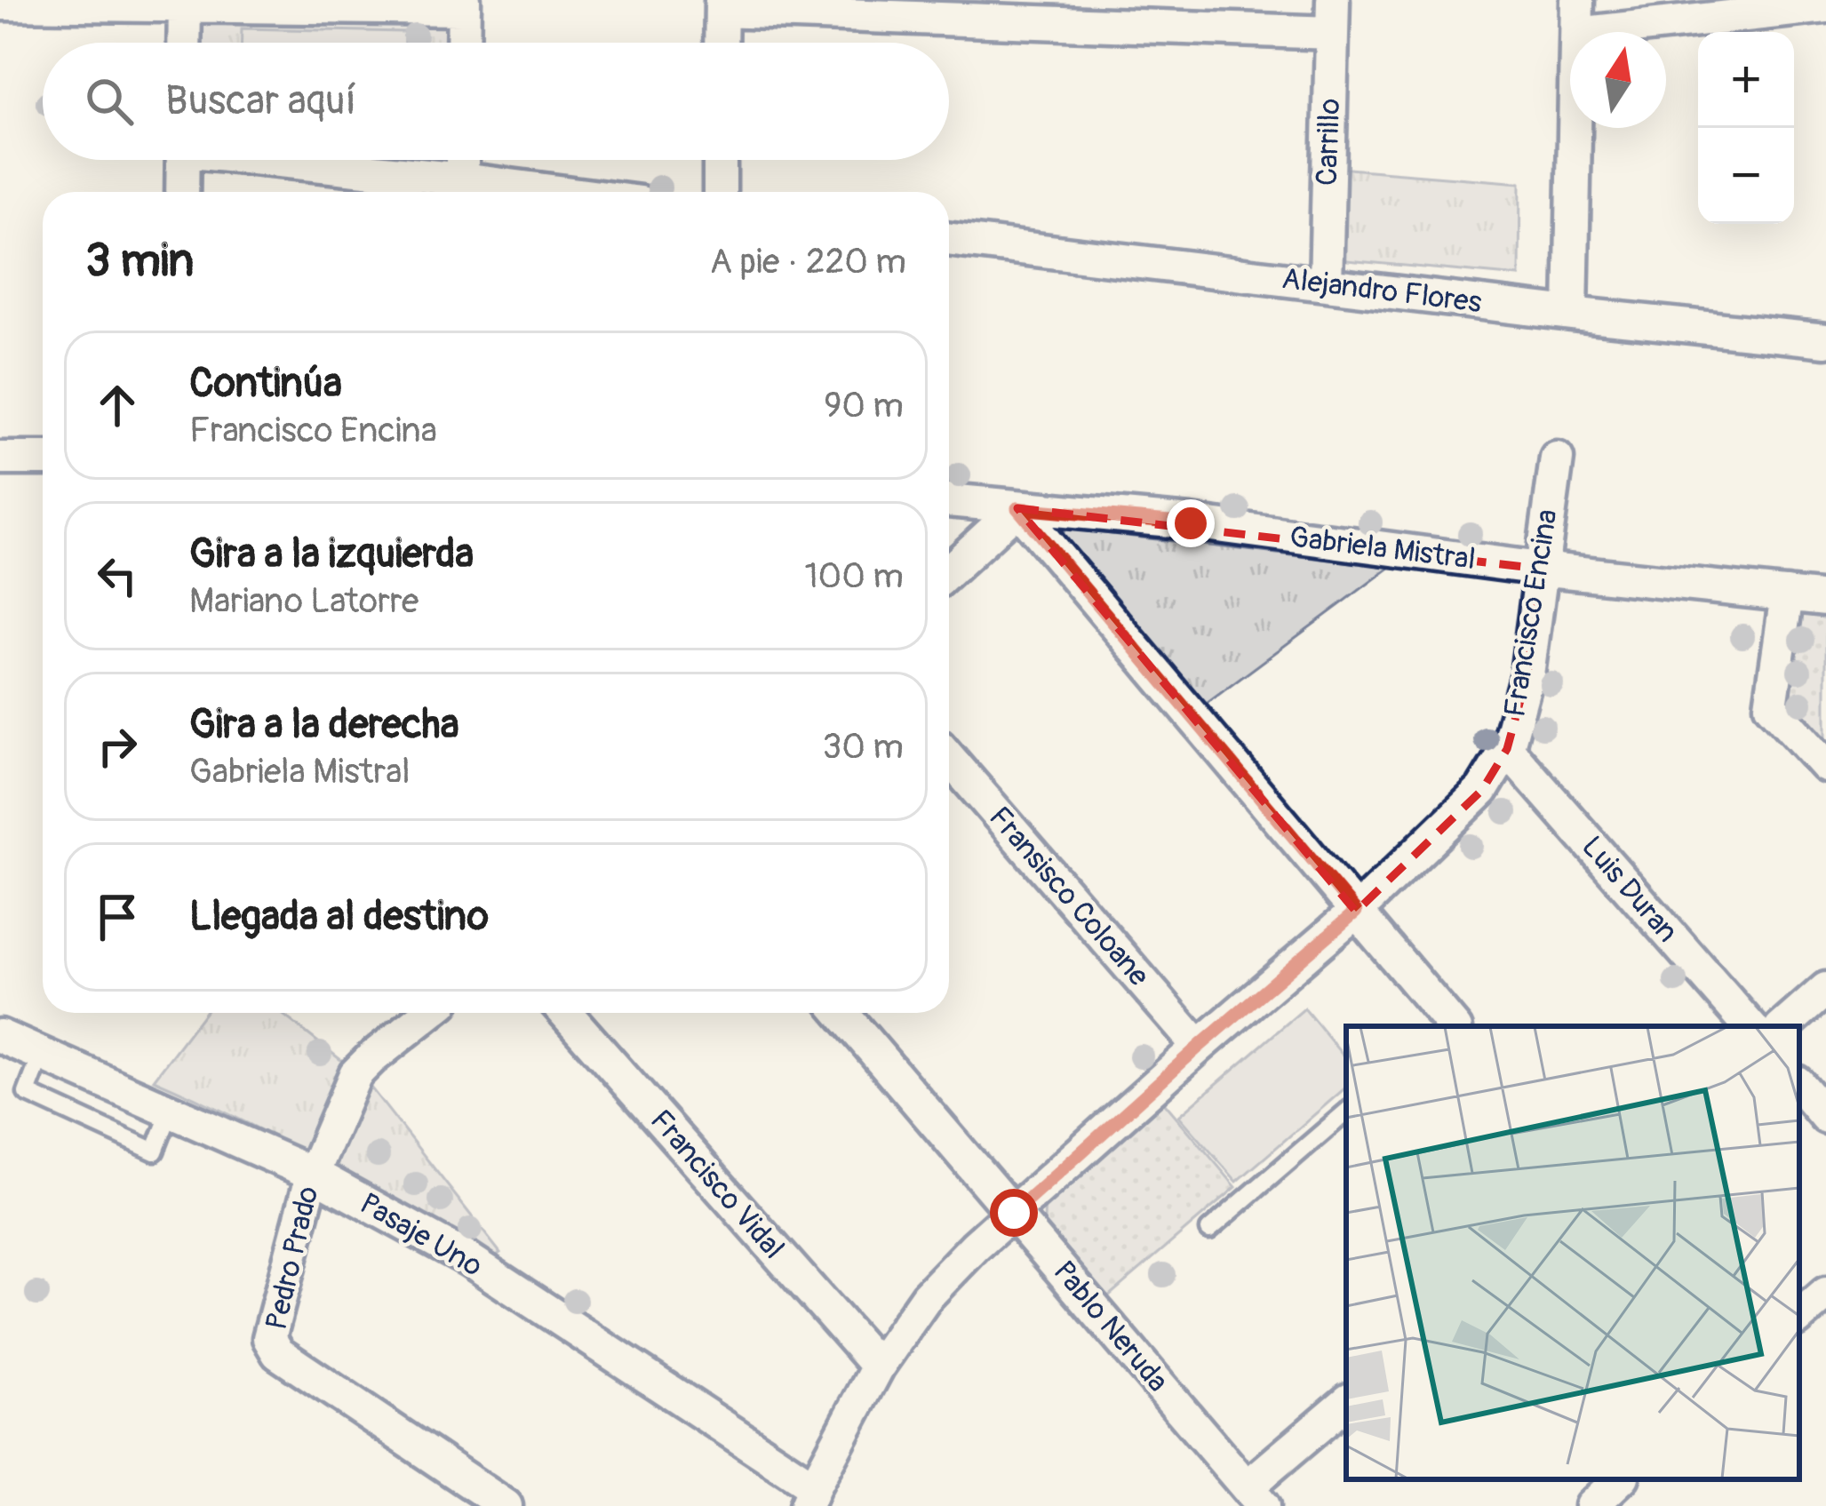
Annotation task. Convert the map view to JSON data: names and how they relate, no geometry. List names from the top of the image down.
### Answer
{
  "streets": {
    "street": [
      "Carrillo",
      "Alejandro Flores",
      "Gabriela Mistral",
      "Francisco Encina",
      "Luis Duran",
      "Fransisco Coloane",
      "Francisco Vidal",
      "Pasaje Uno",
      "Pedro Prado",
      "Pablo Neruda"
    ]
  },
  "crossings": [
    ["Carrillo", "Alejandro Flores"],
    ["Gabriela Mistral", "Francisco Encina"],
    ["Francisco Encina", "Luis Duran"],
    ["Francisco Encina", "Fransisco Coloane"],
    ["Francisco Encina", "Francisco Vidal"],
    ["Francisco Encina", "Pasaje Uno"],
    ["Francisco Encina", "Pablo Neruda"],
    ["Pasaje Uno", "Pedro Prado"]
  ],
  "north": "top",
  "page": {
    "map_buttons": ["+", "−"],
    "search": "Buscar aquí",
    "heading": ["3 min", "A pie · 220 m"],
    "list": [
      ["Continúa", "Francisco Encina", "90 m"],
      ["Gira a la izquierda", "Mariano Latorre", "100 m"],
      ["Gira a la derecha", "Gabriela Mistral", "30 m"],
      "Llegada al destino"
    ]
  }
}
